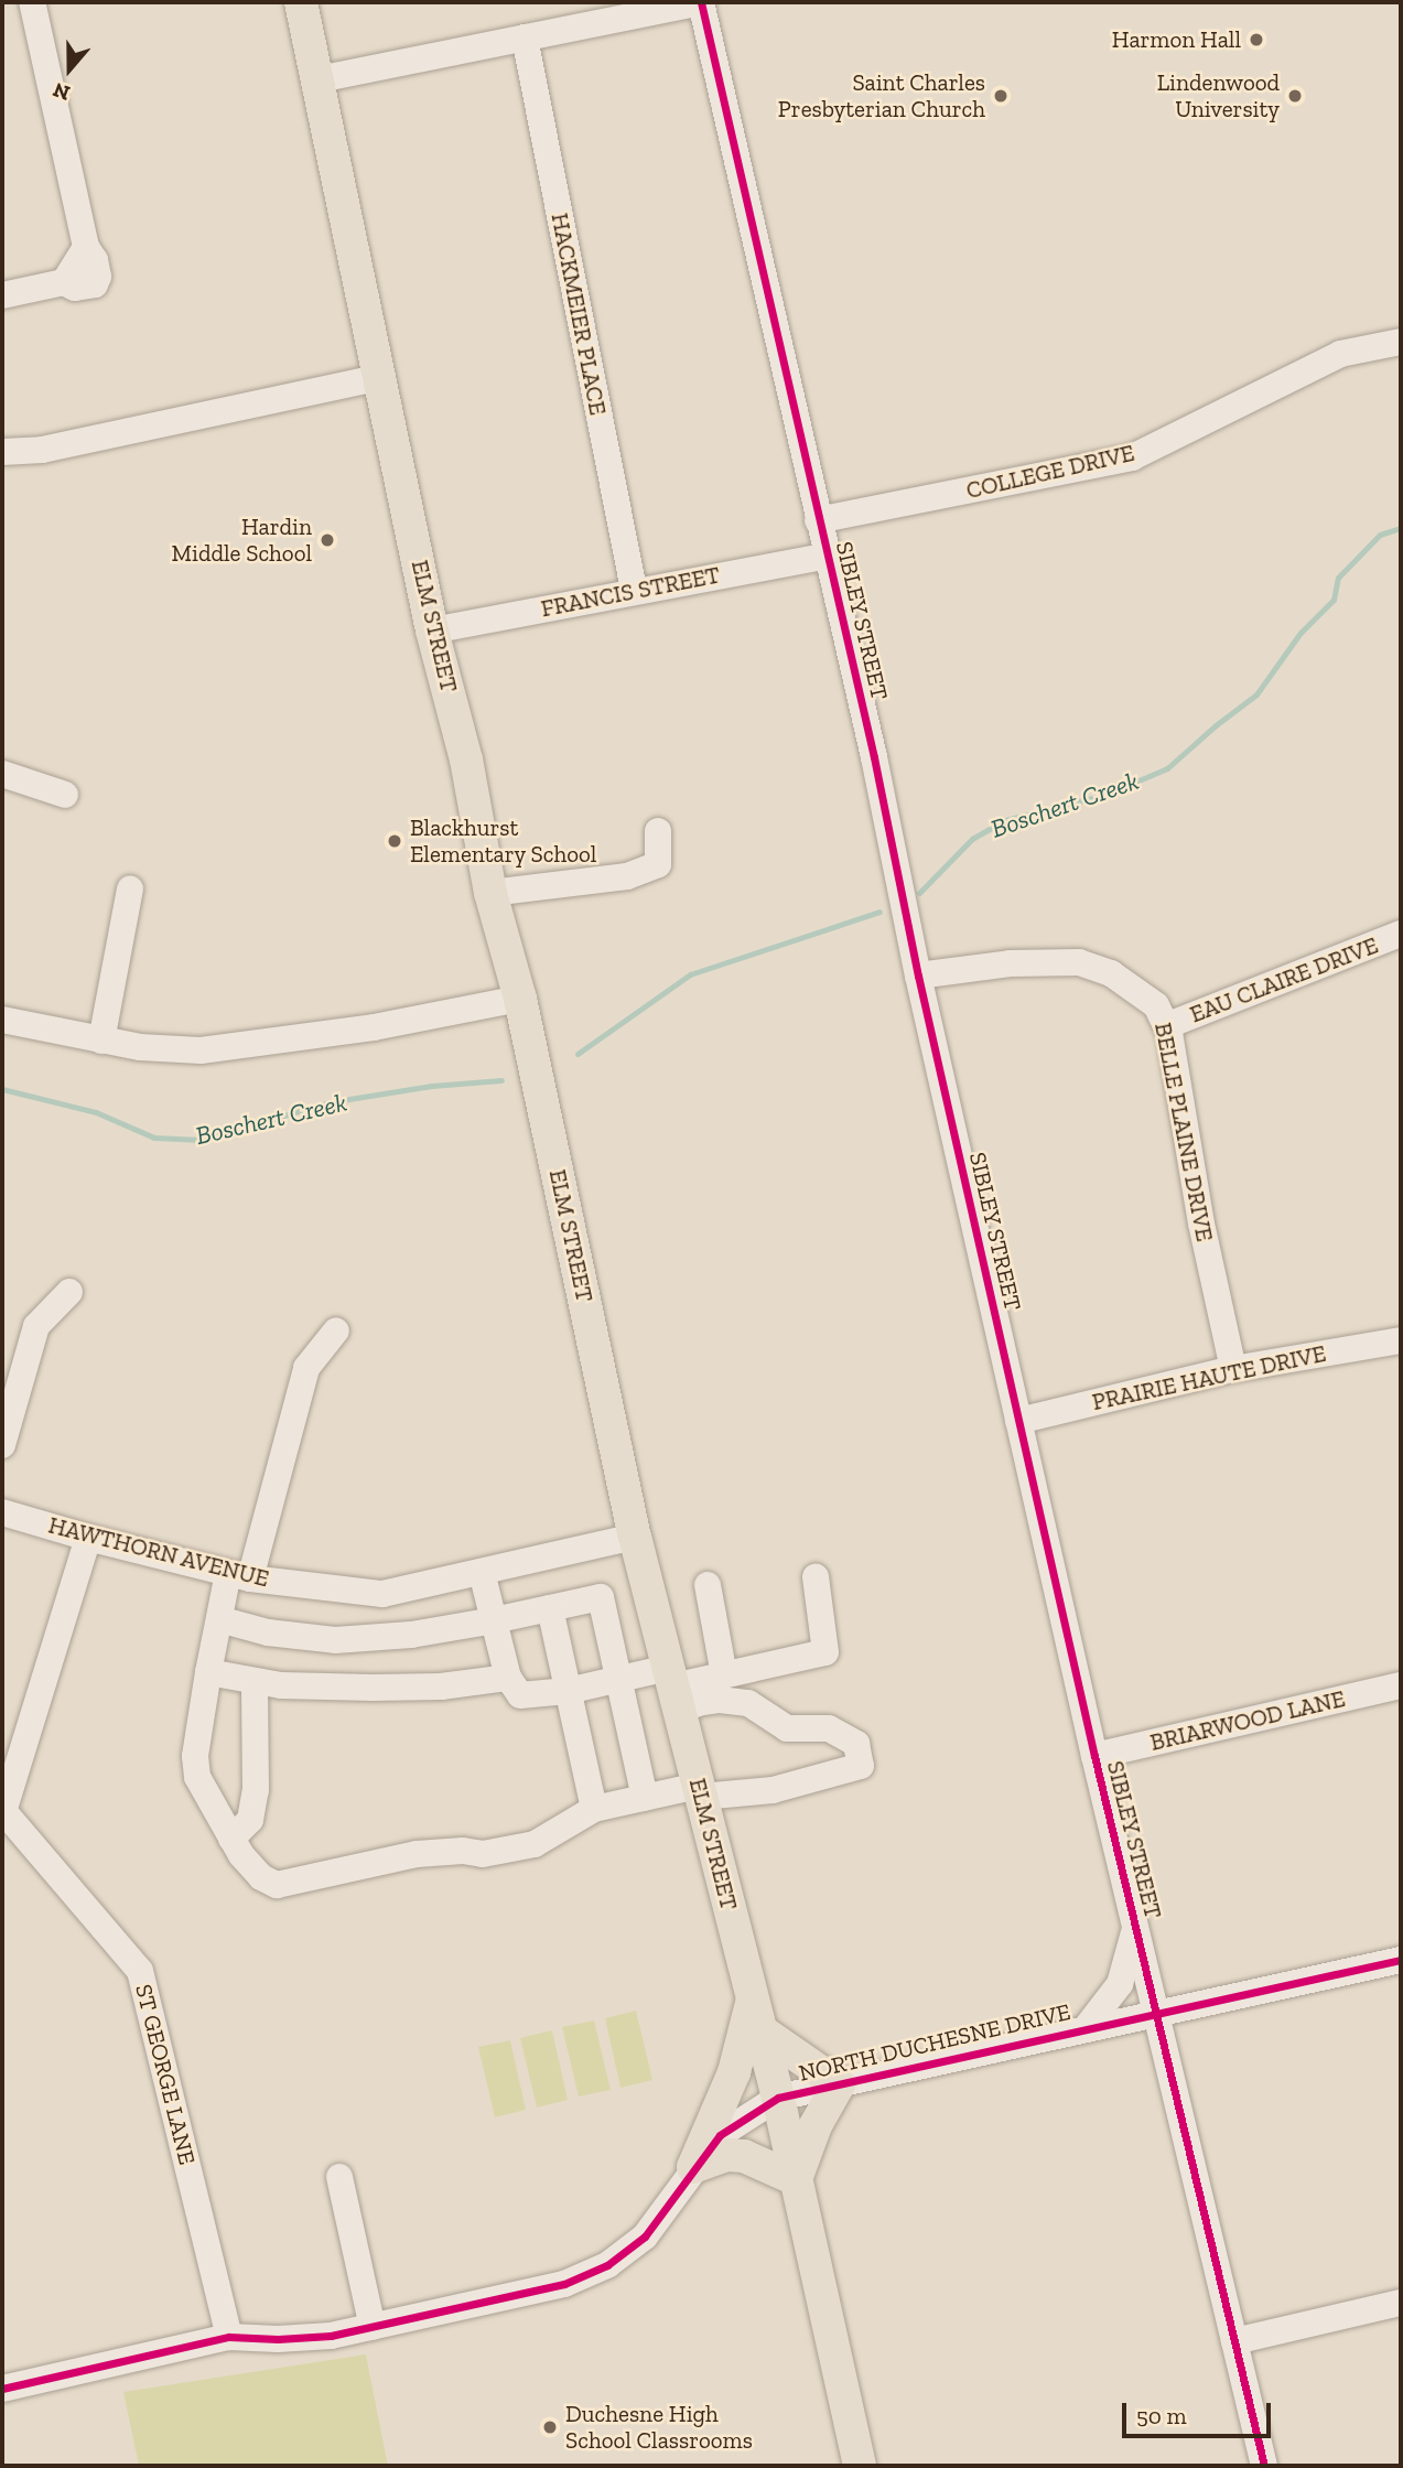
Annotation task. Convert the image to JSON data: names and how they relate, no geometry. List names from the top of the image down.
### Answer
{
  "streets": {
    "main road": ["ELM STREET"],
    "street": [
      "HACKMEIER PLACE",
      "COLLEGE DRIVE",
      "FRANCIS STREET",
      "SIBLEY STREET",
      "EAU CLAIRE DRIVE",
      "BELLE PLAINE DRIVE",
      "PRAIRIE HAUTE DRIVE",
      "HAWTHORN AVENUE",
      "BRIARWOOD LANE",
      "NORTH DUCHESNE DRIVE",
      "ST GEORGE LANE"
    ]
  },
  "crossings": [
    ["HACKMEIER PLACE", "FRANCIS STREET"],
    ["COLLEGE DRIVE", "SIBLEY STREET"],
    ["FRANCIS STREET", "SIBLEY STREET"],
    ["FRANCIS STREET", "ELM STREET"],
    ["SIBLEY STREET", "BELLE PLAINE DRIVE"],
    ["SIBLEY STREET", "PRAIRIE HAUTE DRIVE"],
    ["SIBLEY STREET", "BRIARWOOD LANE"],
    ["SIBLEY STREET", "NORTH DUCHESNE DRIVE"],
    ["ELM STREET", "HAWTHORN AVENUE"],
    ["ELM STREET", "NORTH DUCHESNE DRIVE"],
    ["EAU CLAIRE DRIVE", "BELLE PLAINE DRIVE"],
    ["BELLE PLAINE DRIVE", "PRAIRIE HAUTE DRIVE"],
    ["NORTH DUCHESNE DRIVE", "ST GEORGE LANE"]
  ],
  "water": ["Boschert Creek"],
  "places": [
    "Harmon Hall",
    "Saint Charles Presbyterian Church",
    "Lindenwood University",
    "Hardin Middle School",
    "Blackhurst Elementary School",
    "Duchesne High School Classrooms"
  ],
  "scale_bar": "50 m",
  "north": "bottom"
}
